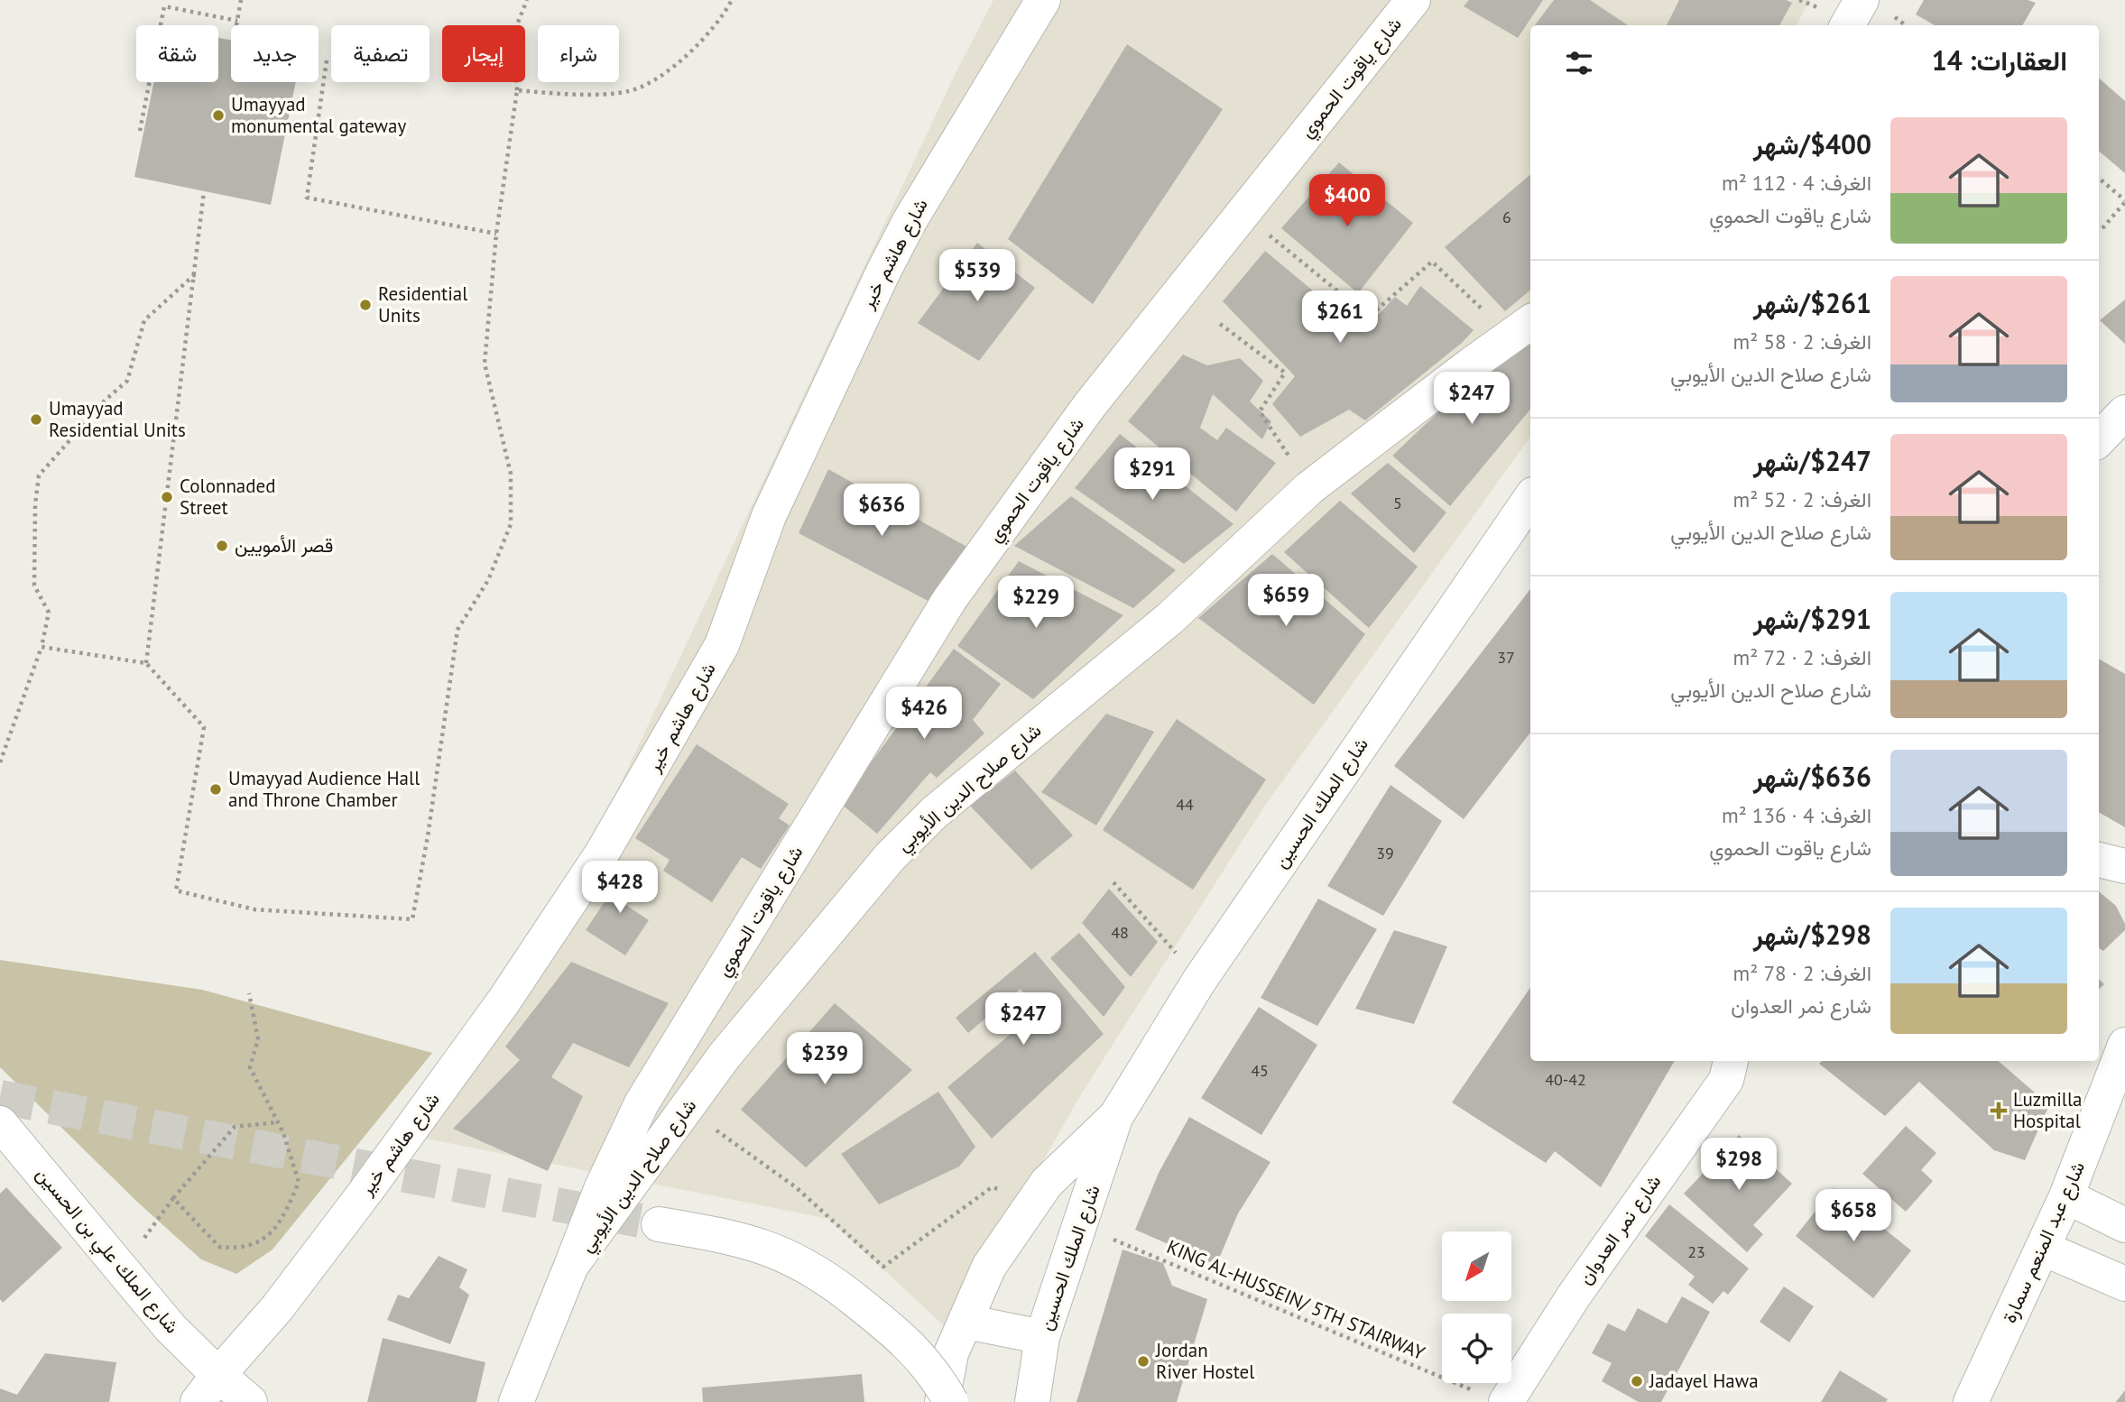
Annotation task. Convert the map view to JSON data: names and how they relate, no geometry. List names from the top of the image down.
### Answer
{
  "streets": {
    "street": [
      "شارع ياقوت الحموي",
      "شارع هاشم خير",
      "شارع صلاح الدين الأيوبي",
      "شارع الملك الحسين",
      "شارع نمر العدوان",
      "شارع عبد المنعم سمارة",
      "شارع الملك علي بن الحسين"
    ],
    "path": ["KING AL-HUSSEIN/ 5TH STAIRWAY"]
  },
  "crossings": [
    ["شارع ياقوت الحموي", "شارع صلاح الدين الأيوبي"],
    ["شارع هاشم خير", "شارع الملك علي بن الحسين"],
    ["شارع الملك الحسين", "KING AL-HUSSEIN/ 5TH STAIRWAY"],
    ["شارع نمر العدوان", "KING AL-HUSSEIN/ 5TH STAIRWAY"]
  ],
  "places": {
    "other": [
      "Umayyad monumental gateway",
      "Residential Units",
      "Umayyad Residential Units",
      "Colonnaded Street",
      "قصر الأمويين",
      "Umayyad Audience Hall and Throne Chamber",
      "Jordan River Hostel",
      "Jadayel Hawa"
    ],
    "health": ["Luzmilla Hospital"]
  },
  "house_numbers": [
    "6",
    "5",
    "37",
    "44",
    "39",
    "48",
    "45",
    "40-42",
    "23"
  ],
  "north": "bottom left",
  "page": {
    "chip": [
      "شراء",
      "إيجار",
      "تصفية",
      "جديد",
      "شقة"
    ],
    "heading": "العقارات: 14",
    "list": [
      {
        "name": "$400/شهر",
        "note": "الغرف: 4 · 112 m² · شارع ياقوت الحموي"
      },
      {
        "name": "$261/شهر",
        "note": "الغرف: 2 · 58 m² · شارع صلاح الدين الأيوبي"
      },
      {
        "name": "$247/شهر",
        "note": "الغرف: 2 · 52 m² · شارع صلاح الدين الأيوبي"
      },
      {
        "name": "$291/شهر",
        "note": "الغرف: 2 · 72 m² · شارع صلاح الدين الأيوبي"
      },
      {
        "name": "$636/شهر",
        "note": "الغرف: 4 · 136 m² · شارع ياقوت الحموي"
      },
      {
        "name": "$298/شهر",
        "note": "الغرف: 2 · 78 m² · شارع نمر العدوان"
      }
    ],
    "price": [
      "$400",
      "$539",
      "$261",
      "$247",
      "$291",
      "$636",
      "$659",
      "$229",
      "$426",
      "$428",
      "$247",
      "$239",
      "$298",
      "$658"
    ]
  }
}
